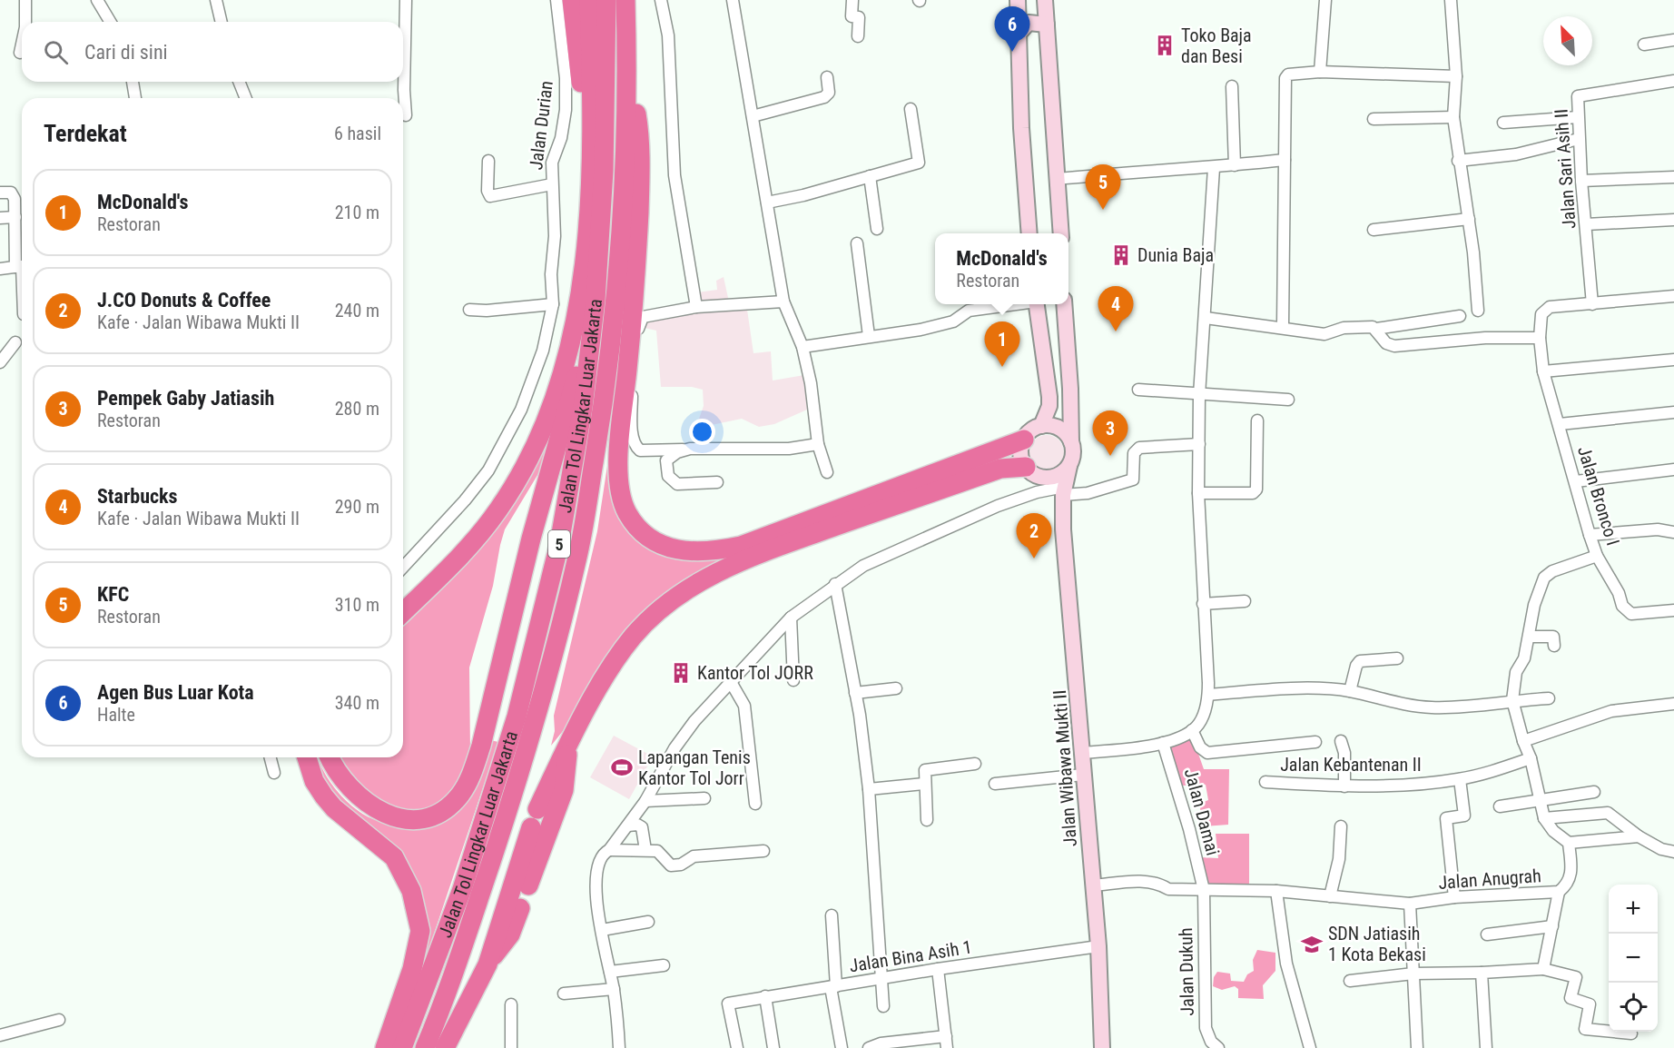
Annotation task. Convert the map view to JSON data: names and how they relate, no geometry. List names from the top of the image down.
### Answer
{
  "streets": {
    "highway": ["Jalan Tol Lingkar Luar Jakarta", "5"],
    "main road": ["Jalan Wibawa Mukti II"],
    "street": [
      "Jalan Durian",
      "Jalan Sari Asih II",
      "Jalan Bronco I",
      "Jalan Kebantenan II",
      "Jalan Damai",
      "Jalan Anugrah",
      "Jalan Bina Asih 1",
      "Jalan Dukuh"
    ]
  },
  "crossings": [
    ["Jalan Sari Asih II", "Jalan Bronco I"],
    ["Jalan Wibawa Mukti II", "Jalan Anugrah"],
    ["Jalan Wibawa Mukti II", "Jalan Bina Asih 1"],
    ["Jalan Damai", "Jalan Anugrah"],
    ["Jalan Damai", "Jalan Dukuh"],
    ["Jalan Anugrah", "Jalan Dukuh"]
  ],
  "places": {
    "building": ["Toko Baja dan Besi", "Dunia Baja", "Kantor Tol JORR"],
    "sports": ["Lapangan Tenis Kantor Tol Jorr"],
    "school or university": ["SDN Jatiasih 1 Kota Bekasi"]
  },
  "north": "top left",
  "page": {
    "pins": [
      "6",
      "5",
      "4",
      "1",
      "3",
      "2"
    ],
    "search": "Cari di sini",
    "heading": ["Terdekat", "6 hasil"],
    "list": [
      {
        "mark": "1",
        "name": "McDonald's",
        "note": "Restoran",
        "value": "210 m"
      },
      {
        "mark": "2",
        "name": "J.CO Donuts & Coffee",
        "note": "Kafe · Jalan Wibawa Mukti II",
        "value": "240 m"
      },
      {
        "mark": "3",
        "name": "Pempek Gaby Jatiasih",
        "note": "Restoran",
        "value": "280 m"
      },
      {
        "mark": "4",
        "name": "Starbucks",
        "note": "Kafe · Jalan Wibawa Mukti II",
        "value": "290 m"
      },
      {
        "mark": "5",
        "name": "KFC",
        "note": "Restoran",
        "value": "310 m"
      },
      {
        "mark": "6",
        "name": "Agen Bus Luar Kota",
        "note": "Halte",
        "value": "340 m"
      }
    ],
    "popup": ["McDonald's", "Restoran"],
    "map_buttons": ["+", "−"]
  }
}
